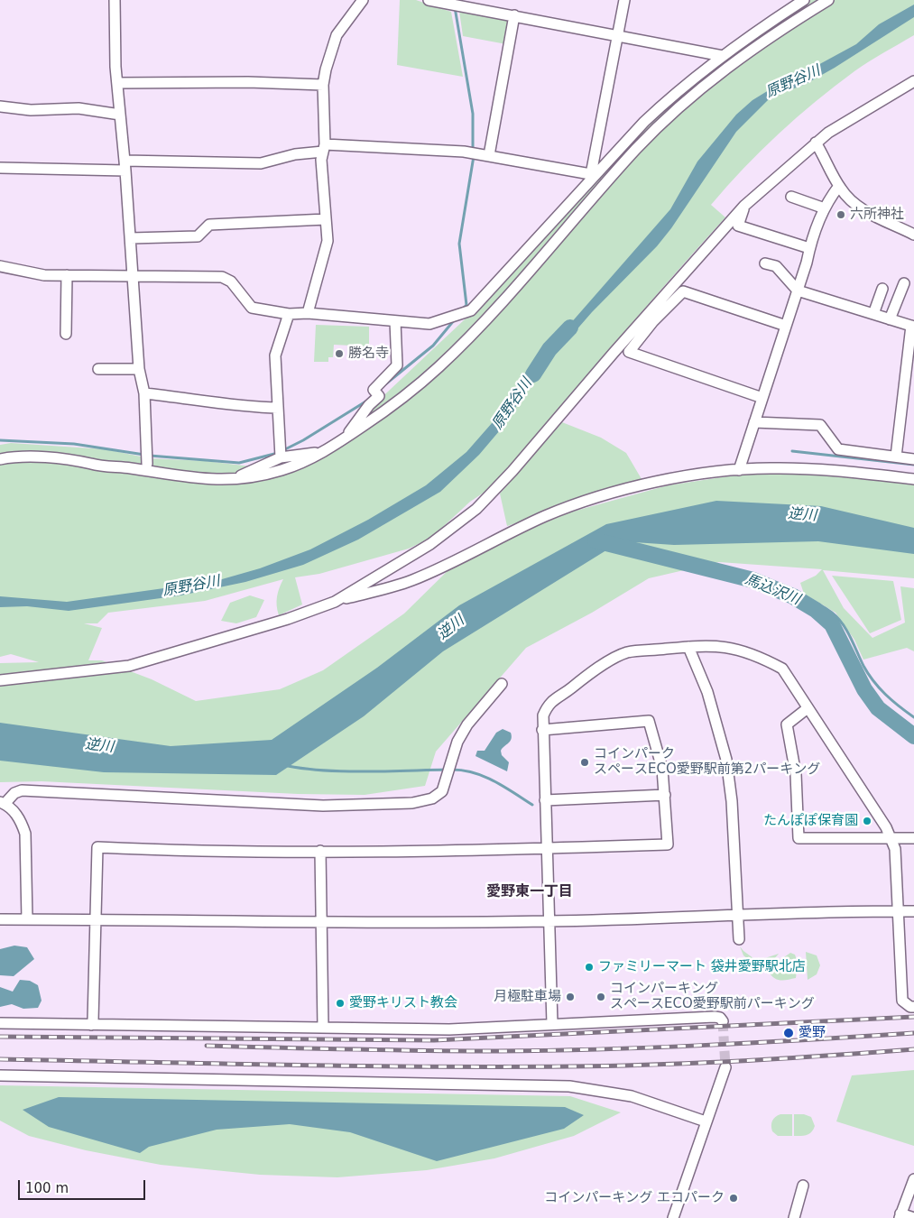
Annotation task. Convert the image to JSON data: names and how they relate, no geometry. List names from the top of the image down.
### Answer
{
  "districts": ["愛野東一丁目"],
  "water": ["原野谷川", "逆川", "馬込沢川"],
  "places": [
    "六所神社",
    "勝名寺",
    "コインパーク スペースECO愛野駅前第2パーキング",
    "たんぽぽ保育園",
    "ファミリーマート 袋井愛野駅北店",
    "月極駐車場",
    "コインパーキング スペースECO愛野駅前パーキング",
    "愛野キリスト教会",
    "愛野",
    "コインパーキング エコパーク"
  ],
  "scale_bar": "100 m"
}
